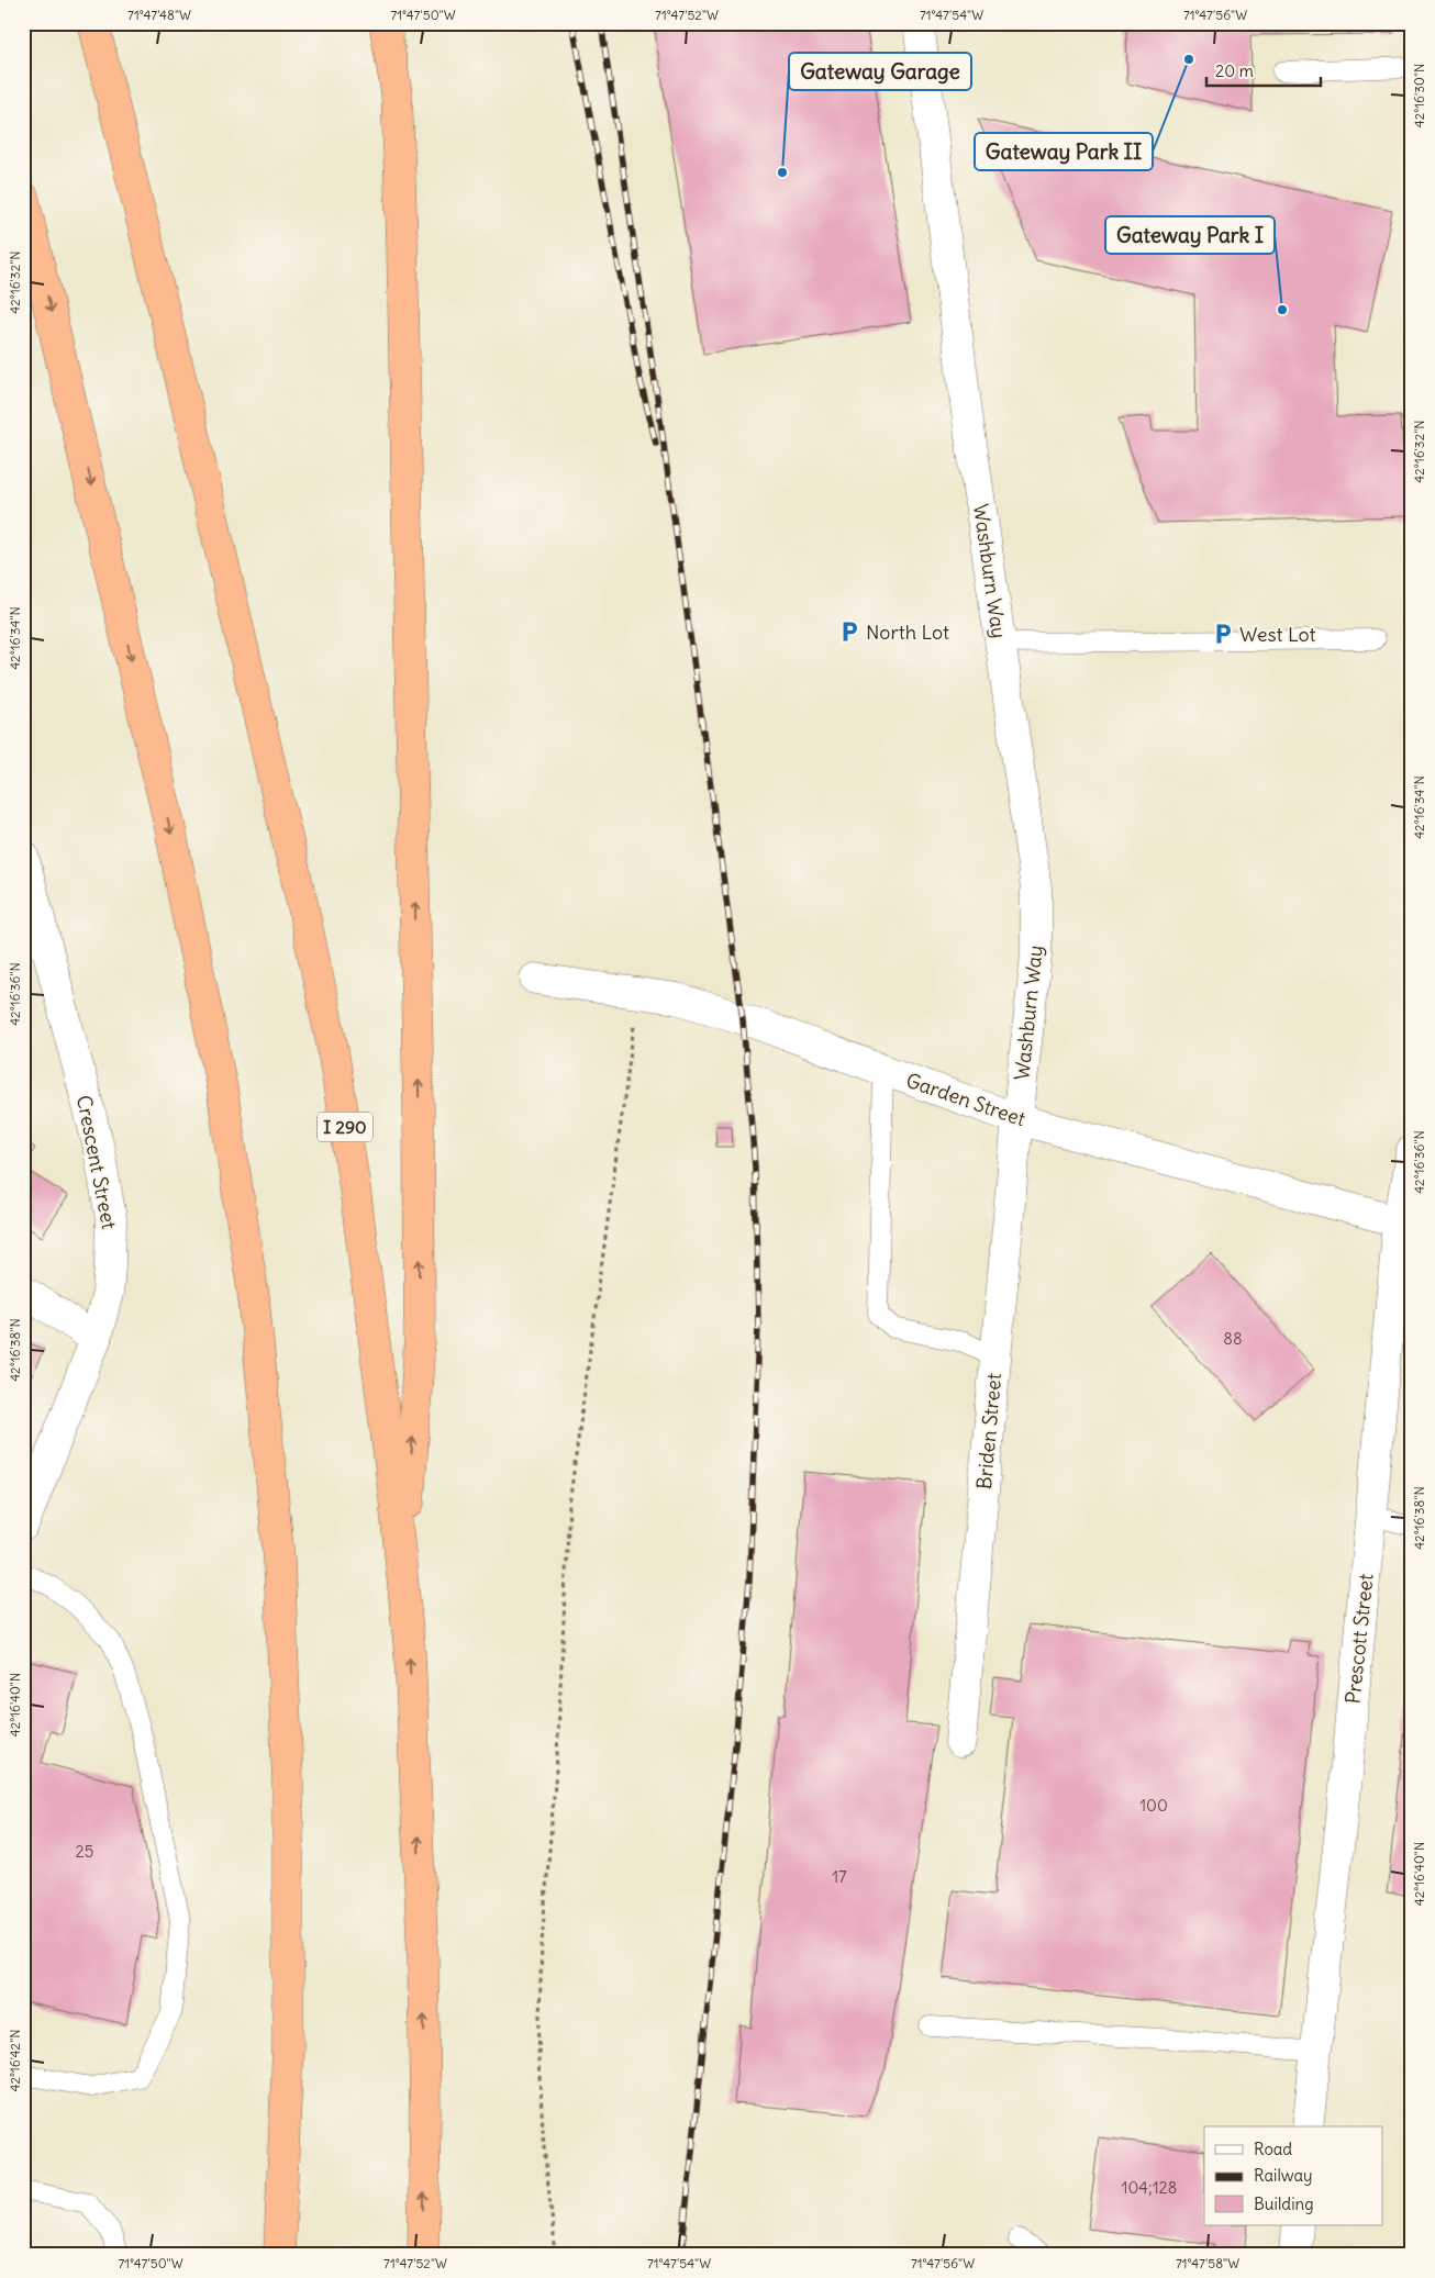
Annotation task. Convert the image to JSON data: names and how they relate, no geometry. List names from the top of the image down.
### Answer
{
  "streets": {
    "highway": ["I 290"],
    "street": [
      "Washburn Way",
      "Garden Street",
      "Crescent Street",
      "Briden Street",
      "Prescott Street"
    ]
  },
  "crossings": [
    ["Washburn Way", "Garden Street"],
    ["Washburn Way", "Briden Street"],
    ["Garden Street", "Briden Street"],
    ["Garden Street", "Prescott Street"]
  ],
  "places": {
    "other": ["Gateway Park II", "Gateway Garage", "Gateway Park I"],
    "parking": ["North Lot", "West Lot"]
  },
  "house_numbers": [
    "88",
    "100",
    "25",
    "17",
    "104;128"
  ],
  "legend": ["Road", "Railway", "Building"],
  "scale_bar": "20 m",
  "coordinates": [
    "71°47'48\"W",
    "71°47'50\"W",
    "71°47'52\"W",
    "71°47'54\"W",
    "71°47'56\"W",
    "42°16'30\"N",
    "42°16'32\"N",
    "42°16'34\"N",
    "42°16'36\"N",
    "42°16'38\"N",
    "42°16'40\"N",
    "42°16'42\"N",
    "71°47'58\"W"
  ]
}
